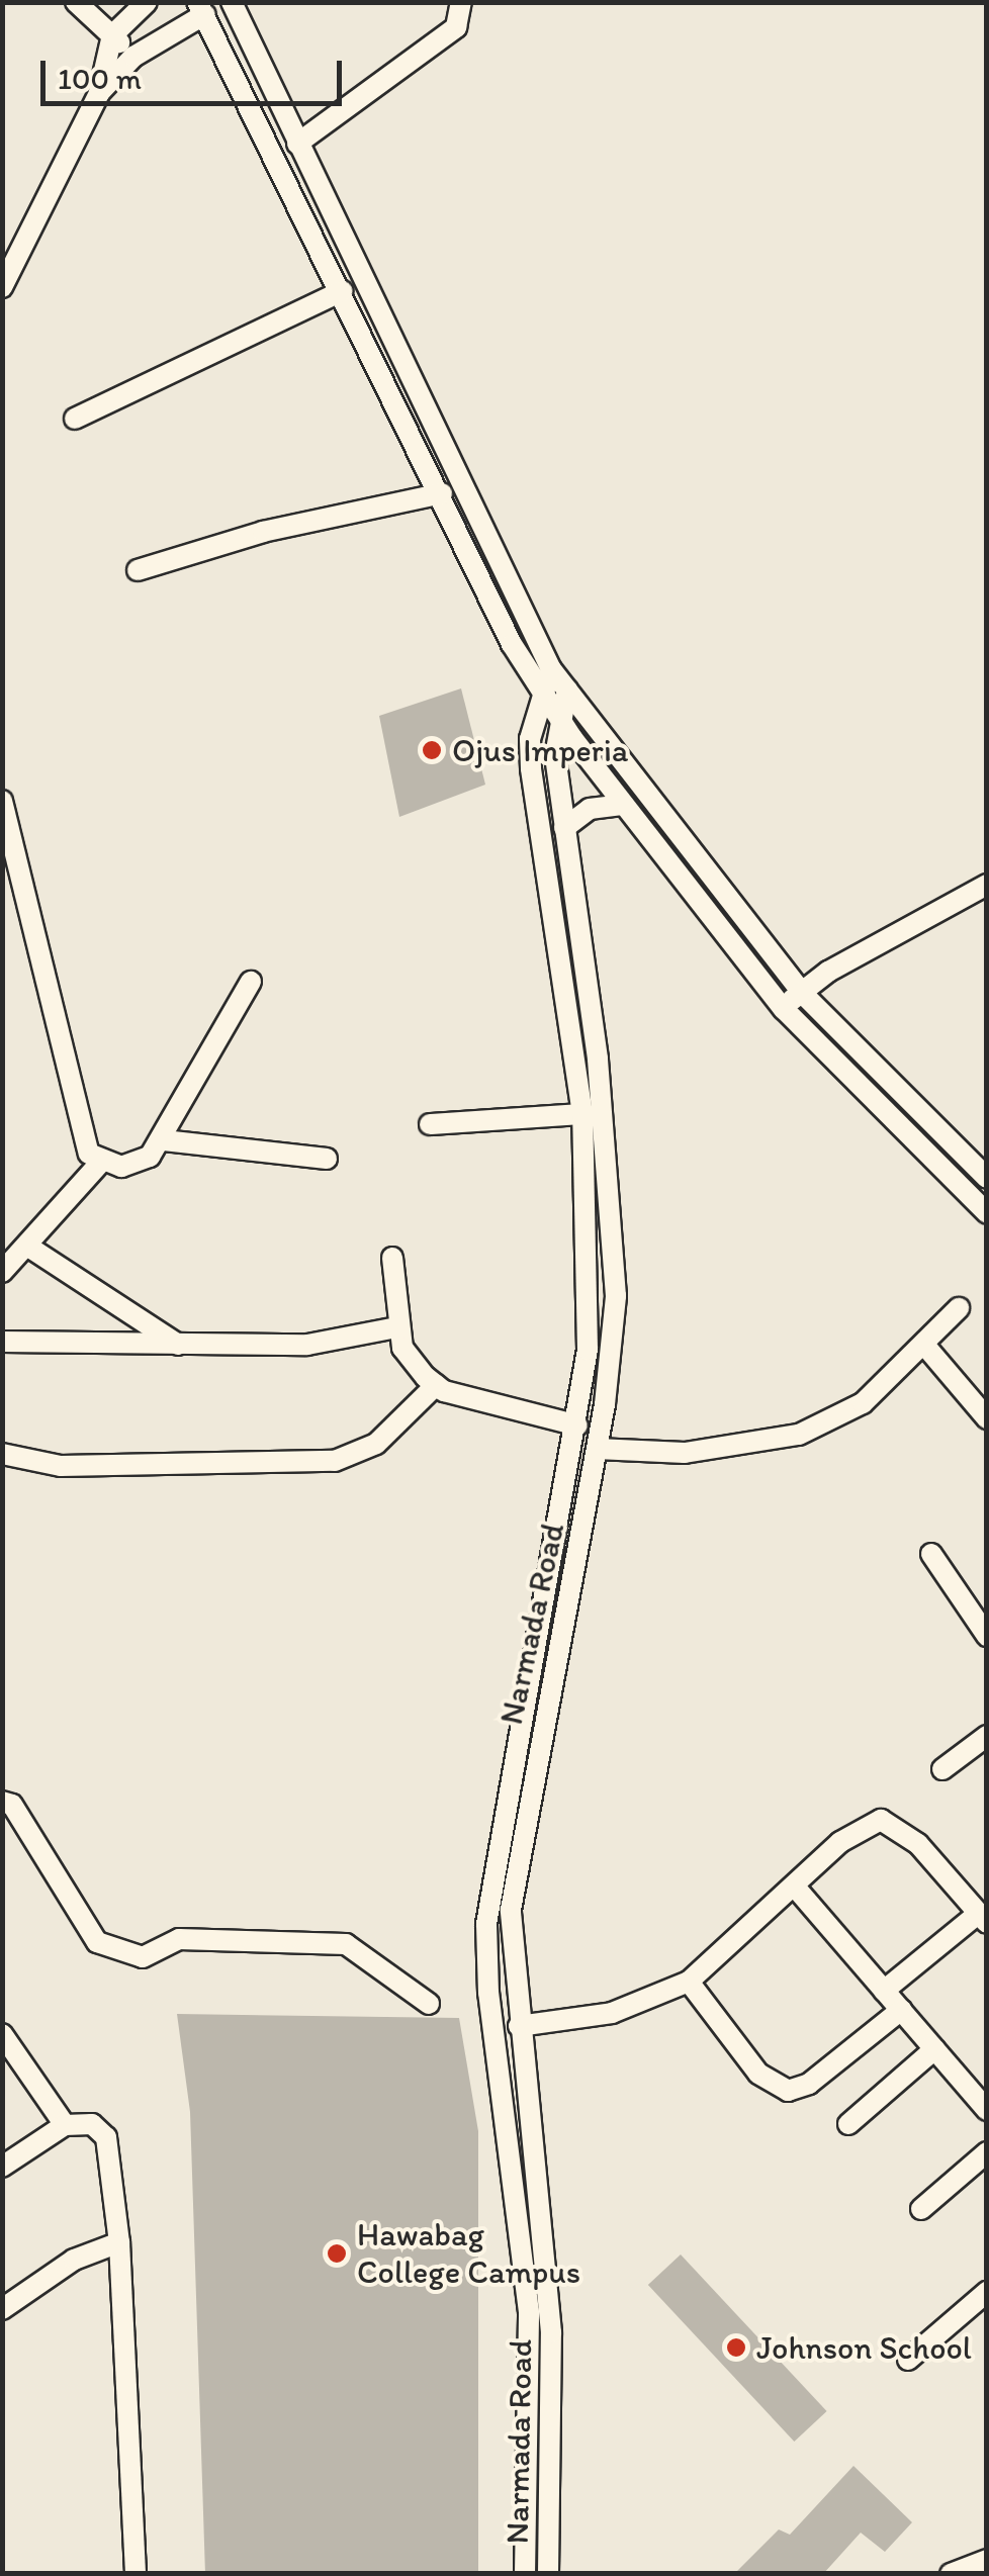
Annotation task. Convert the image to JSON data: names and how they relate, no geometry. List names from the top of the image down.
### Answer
{
  "streets": {
    "street": ["Narmada Road"]
  },
  "places": ["Ojus Imperia", "Hawabag College Campus", "Johnson School"],
  "scale_bar": "100 m"
}
